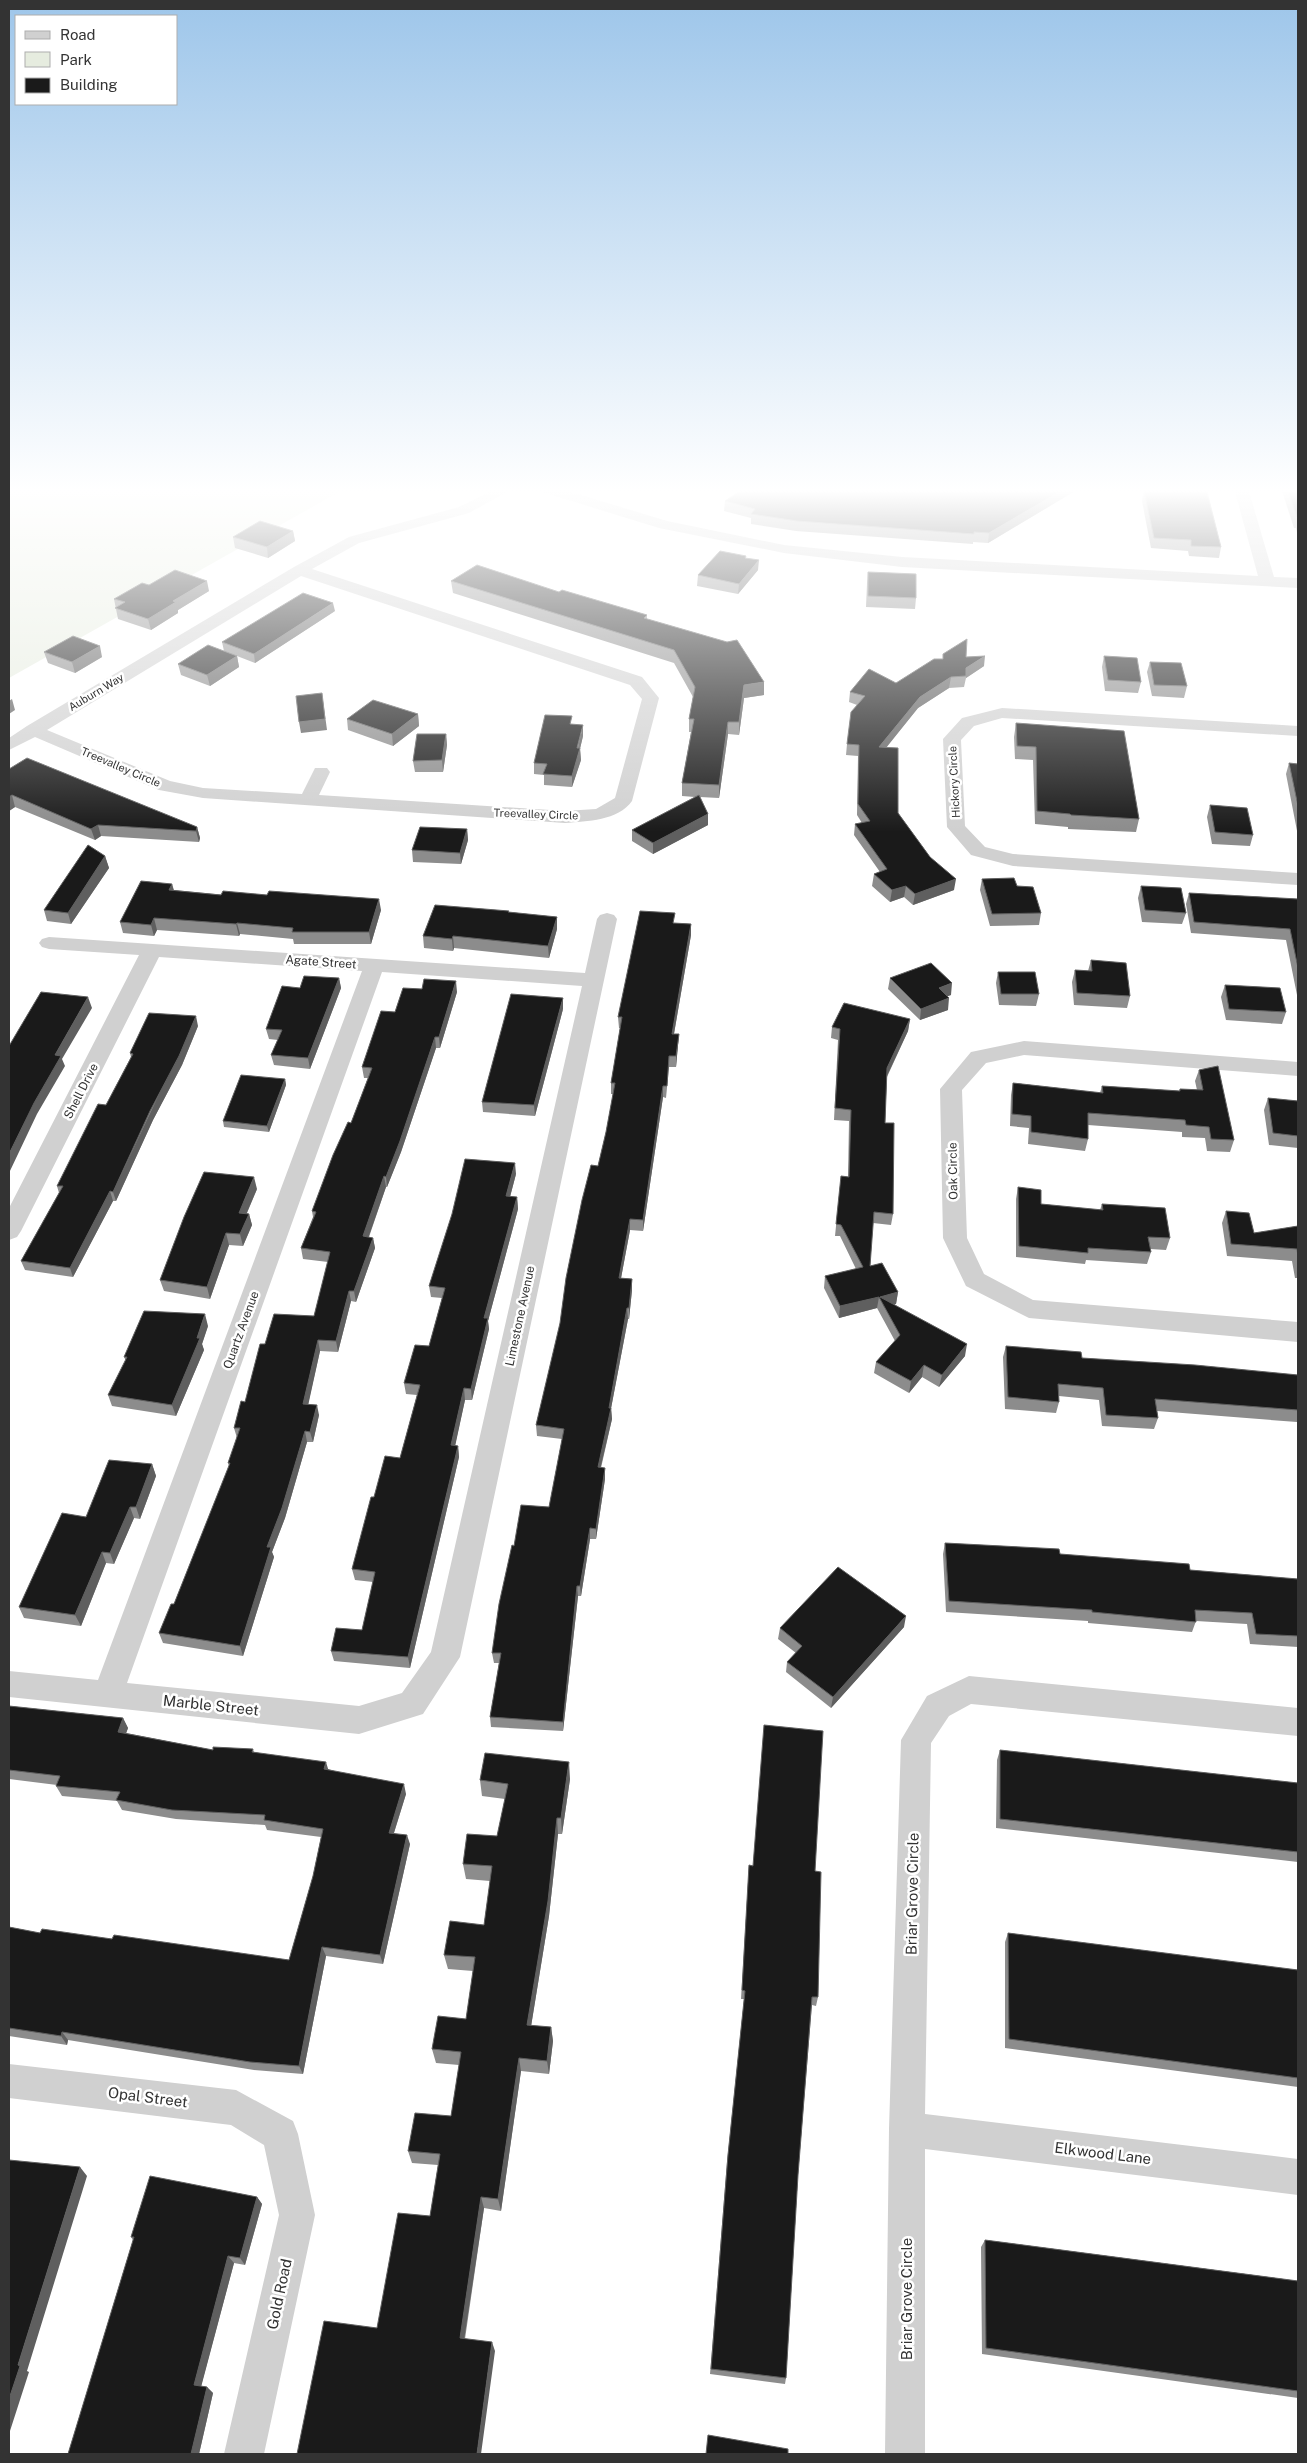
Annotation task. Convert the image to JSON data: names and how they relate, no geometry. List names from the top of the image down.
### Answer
{
  "streets": {
    "street": [
      "Auburn Way",
      "Treevalley Circle",
      "Hickory Circle",
      "Agate Street",
      "Shell Drive",
      "Oak Circle",
      "Limestone Avenue",
      "Quartz Avenue",
      "Marble Street",
      "Briar Grove Circle",
      "Opal Street",
      "Elkwood Lane",
      "Gold Road"
    ]
  },
  "crossings": [
    ["Auburn Way", "Treevalley Circle"],
    ["Agate Street", "Shell Drive"],
    ["Agate Street", "Limestone Avenue"],
    ["Agate Street", "Quartz Avenue"],
    ["Limestone Avenue", "Marble Street"],
    ["Quartz Avenue", "Marble Street"],
    ["Briar Grove Circle", "Elkwood Lane"],
    ["Opal Street", "Gold Road"]
  ],
  "legend": ["Road", "Park", "Building"]
}
